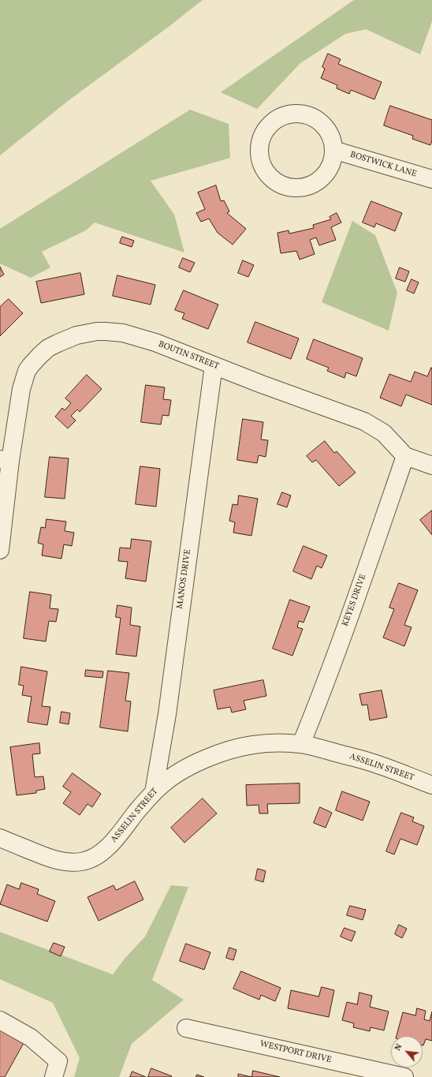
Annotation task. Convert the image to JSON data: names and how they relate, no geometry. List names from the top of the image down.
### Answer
{
  "streets": {
    "street": [
      "BOSTWICK LANE",
      "BOUTIN STREET",
      "MANOS DRIVE",
      "KEYES DRIVE",
      "ASSELIN STREET",
      "WESTPORT DRIVE"
    ]
  },
  "crossings": [
    ["BOUTIN STREET", "MANOS DRIVE"],
    ["BOUTIN STREET", "KEYES DRIVE"],
    ["MANOS DRIVE", "ASSELIN STREET"],
    ["KEYES DRIVE", "ASSELIN STREET"]
  ],
  "north": "top left"
}
